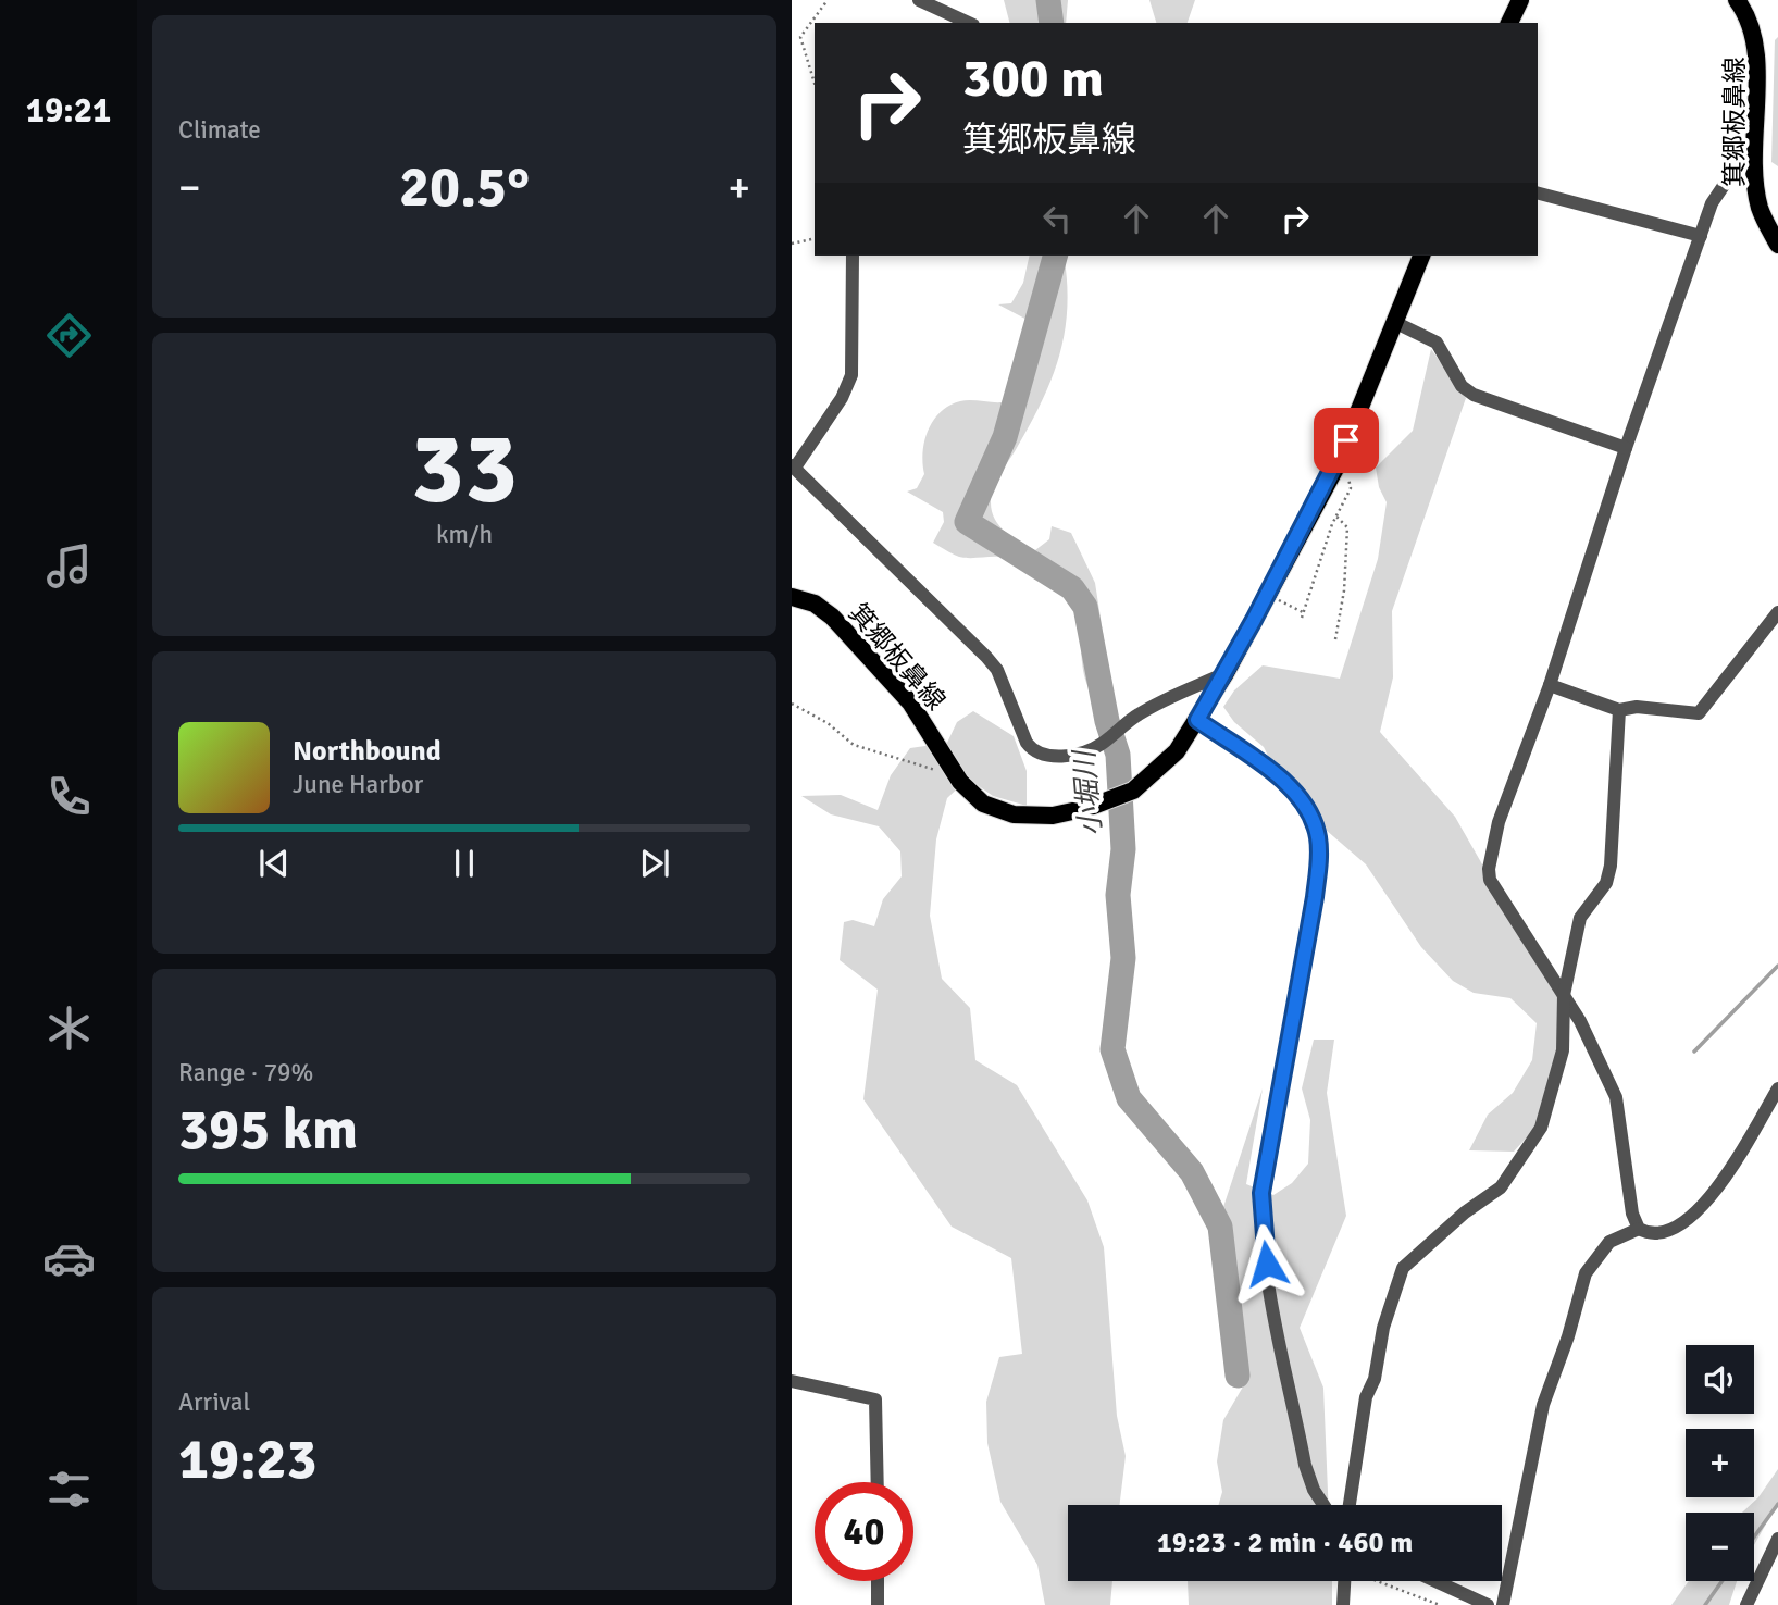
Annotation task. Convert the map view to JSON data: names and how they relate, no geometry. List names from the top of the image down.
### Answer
{
  "streets": {
    "main road": ["箕郷板鼻線"]
  },
  "water": ["小堀川"],
  "page": {
    "tabs": "19:21",
    "tile": [
      "Climate",
      ["33", "km/h"],
      ["Range · 79%", "395 km"],
      ["Arrival", "19:23"]
    ],
    "turn": ["300 m", "箕郷板鼻線"],
    "heat": ["−", "20.5°", "+"],
    "song": ["Northbound", "June Harbor"],
    "map_buttons": ["+", "−"],
    "limit": "40",
    "trip": "19:23 · 2 min · 460 m"
  }
}
